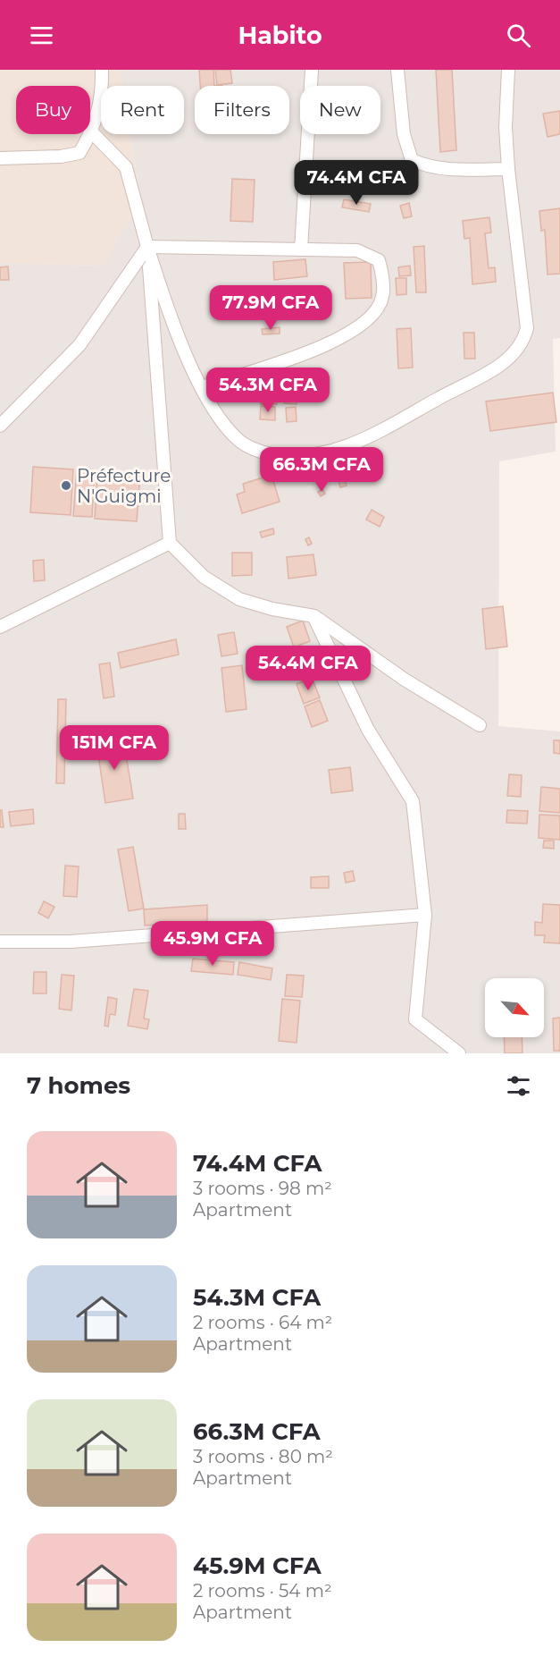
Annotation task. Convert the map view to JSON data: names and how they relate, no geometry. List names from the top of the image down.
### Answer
{
  "places": ["Préfecture N'Guigmi"],
  "north": "bottom right",
  "page": {
    "header": "Habito",
    "chip": [
      "Buy",
      "Rent",
      "Filters",
      "New"
    ],
    "price": [
      "74.4M CFA",
      "77.9M CFA",
      "54.3M CFA",
      "66.3M CFA",
      "54.4M CFA",
      "151M CFA",
      "45.9M CFA"
    ],
    "heading": "7 homes",
    "list": [
      {
        "name": "74.4M CFA",
        "note": "3 rooms · 98 m² · Apartment"
      },
      {
        "name": "54.3M CFA",
        "note": "2 rooms · 64 m² · Apartment"
      },
      {
        "name": "66.3M CFA",
        "note": "3 rooms · 80 m² · Apartment"
      },
      {
        "name": "45.9M CFA",
        "note": "2 rooms · 54 m² · Apartment"
      }
    ]
  }
}
